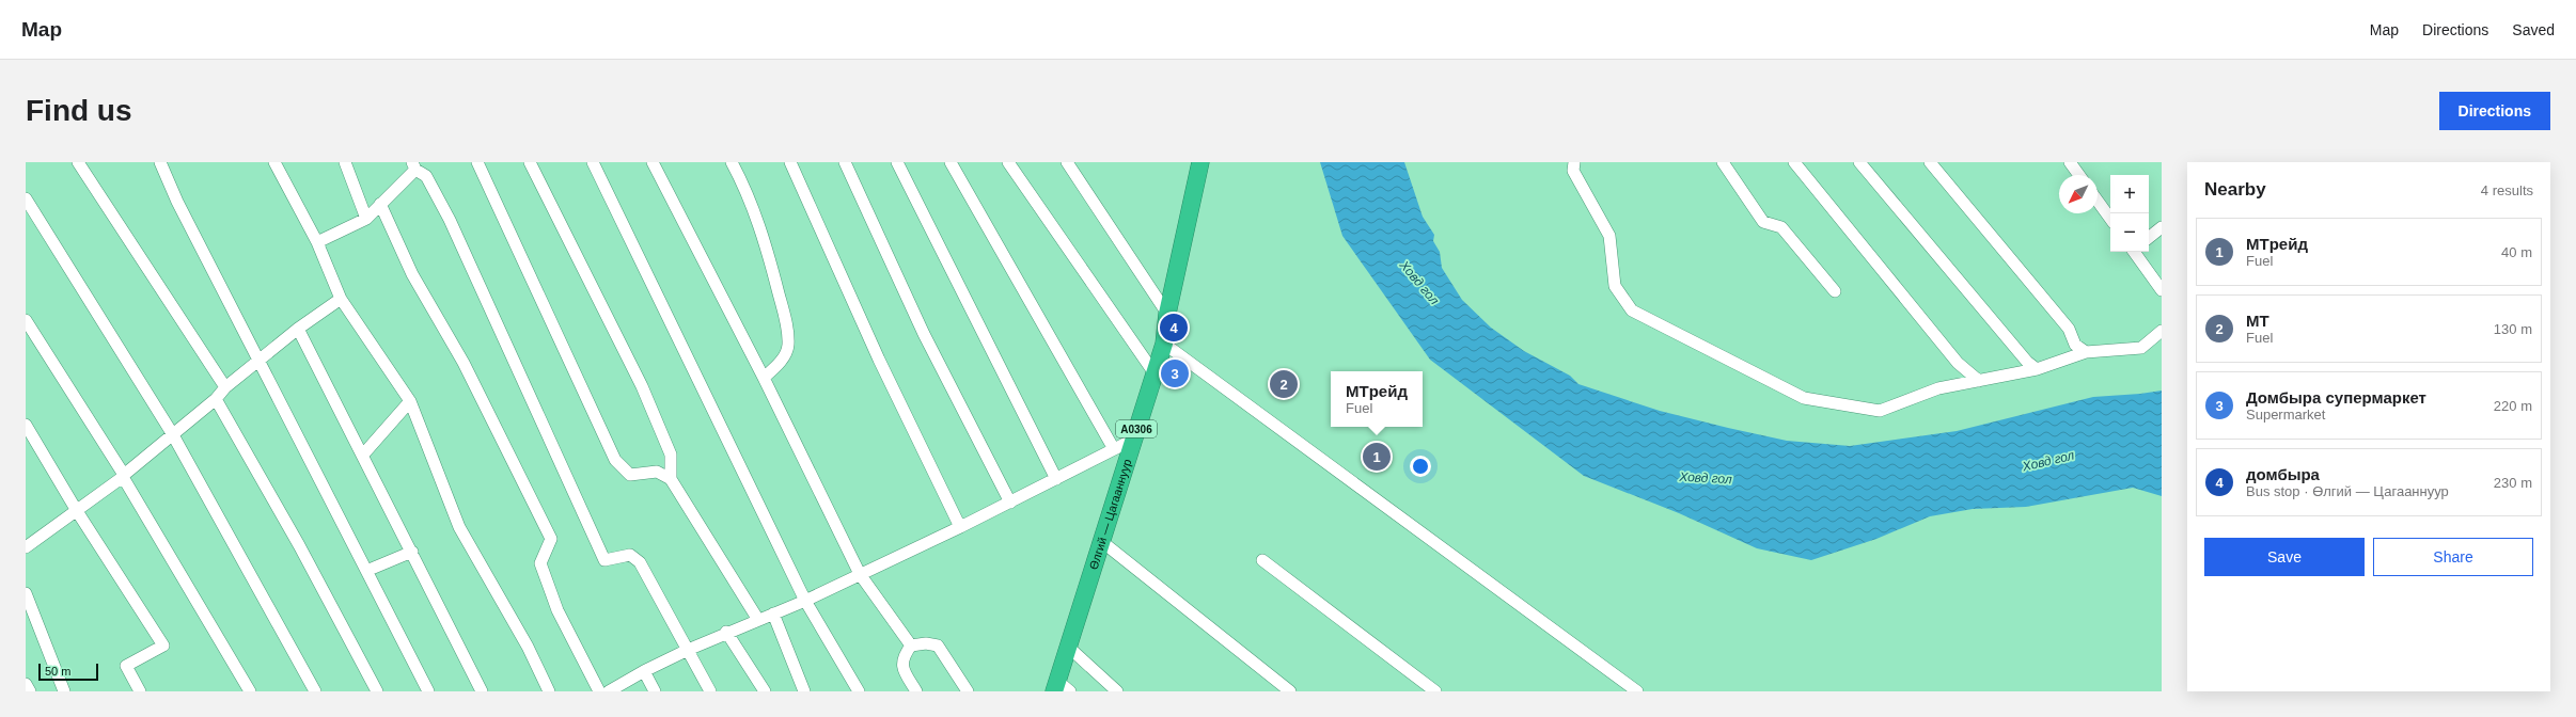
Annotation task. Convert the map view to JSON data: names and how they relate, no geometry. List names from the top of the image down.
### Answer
{
  "streets": {
    "highway": ["A0306", "Өлгий — Цагааннуур"]
  },
  "water": ["Ховд гол"],
  "scale_bar": "50 m",
  "north": "bottom left",
  "page": {
    "header": "Map",
    "nav": ["Map", "Directions", "Saved"],
    "buttons": [
      "Directions",
      ["Save", "Share"]
    ],
    "title": "Find us",
    "heading": ["Nearby", "4 results"],
    "map_buttons": ["+", "−"],
    "list": [
      {
        "mark": "1",
        "name": "MTрейд",
        "note": "Fuel",
        "value": "40 m"
      },
      {
        "mark": "2",
        "name": "МТ",
        "note": "Fuel",
        "value": "130 m"
      },
      {
        "mark": "3",
        "name": "Домбыра супермаркет",
        "note": "Supermarket",
        "value": "220 m"
      },
      {
        "mark": "4",
        "name": "домбыра",
        "note": "Bus stop · Өлгий — Цагааннуур",
        "value": "230 m"
      }
    ],
    "pins": [
      "4",
      "3",
      "2",
      "1"
    ],
    "popup": ["MTрейд", "Fuel"],
    "scale": "50 m"
  }
}
